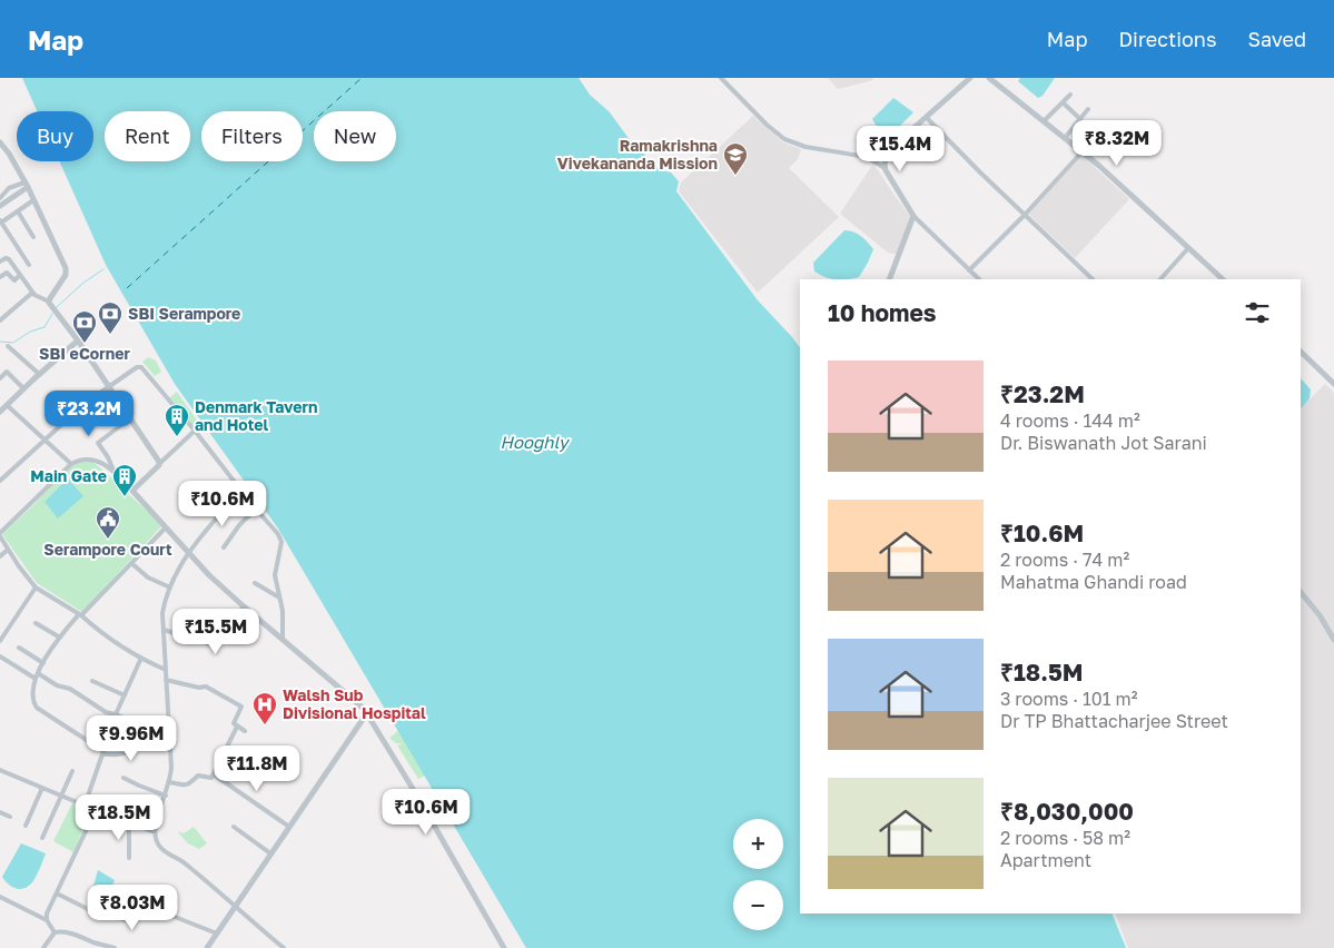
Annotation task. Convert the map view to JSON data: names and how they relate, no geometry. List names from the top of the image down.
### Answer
{
  "water": ["Hooghly"],
  "places": {
    "school or university": ["Ramakrishna Vivekananda Mission"],
    "bank": ["SBI Serampore", "SBI eCorner"],
    "building": ["Denmark Tavern and Hotel", "Main Gate"],
    "public building": ["Serampore Court"],
    "hospital": ["Walsh Sub Divisional Hospital"]
  },
  "page": {
    "header": "Map",
    "nav": ["Map", "Directions", "Saved"],
    "chip": [
      "Buy",
      "Rent",
      "Filters",
      "New"
    ],
    "price": [
      "₹8.32M",
      "₹15.4M",
      "₹23.2M",
      "₹10.6M",
      "₹15.5M",
      "₹9.96M",
      "₹11.8M",
      "₹10.6M",
      "₹18.5M",
      "₹8.03M"
    ],
    "heading": "10 homes",
    "list": [
      {
        "name": "₹23.2M",
        "note": "4 rooms · 144 m² · Dr. Biswanath Jot Sarani"
      },
      {
        "name": "₹10.6M",
        "note": "2 rooms · 74 m² · Mahatma Ghandi road"
      },
      {
        "name": "₹18.5M",
        "note": "3 rooms · 101 m² · Dr TP Bhattacharjee Street"
      },
      {
        "name": "₹8,030,000",
        "note": "2 rooms · 58 m² · Apartment"
      }
    ],
    "map_buttons": ["+", "−"]
  }
}
